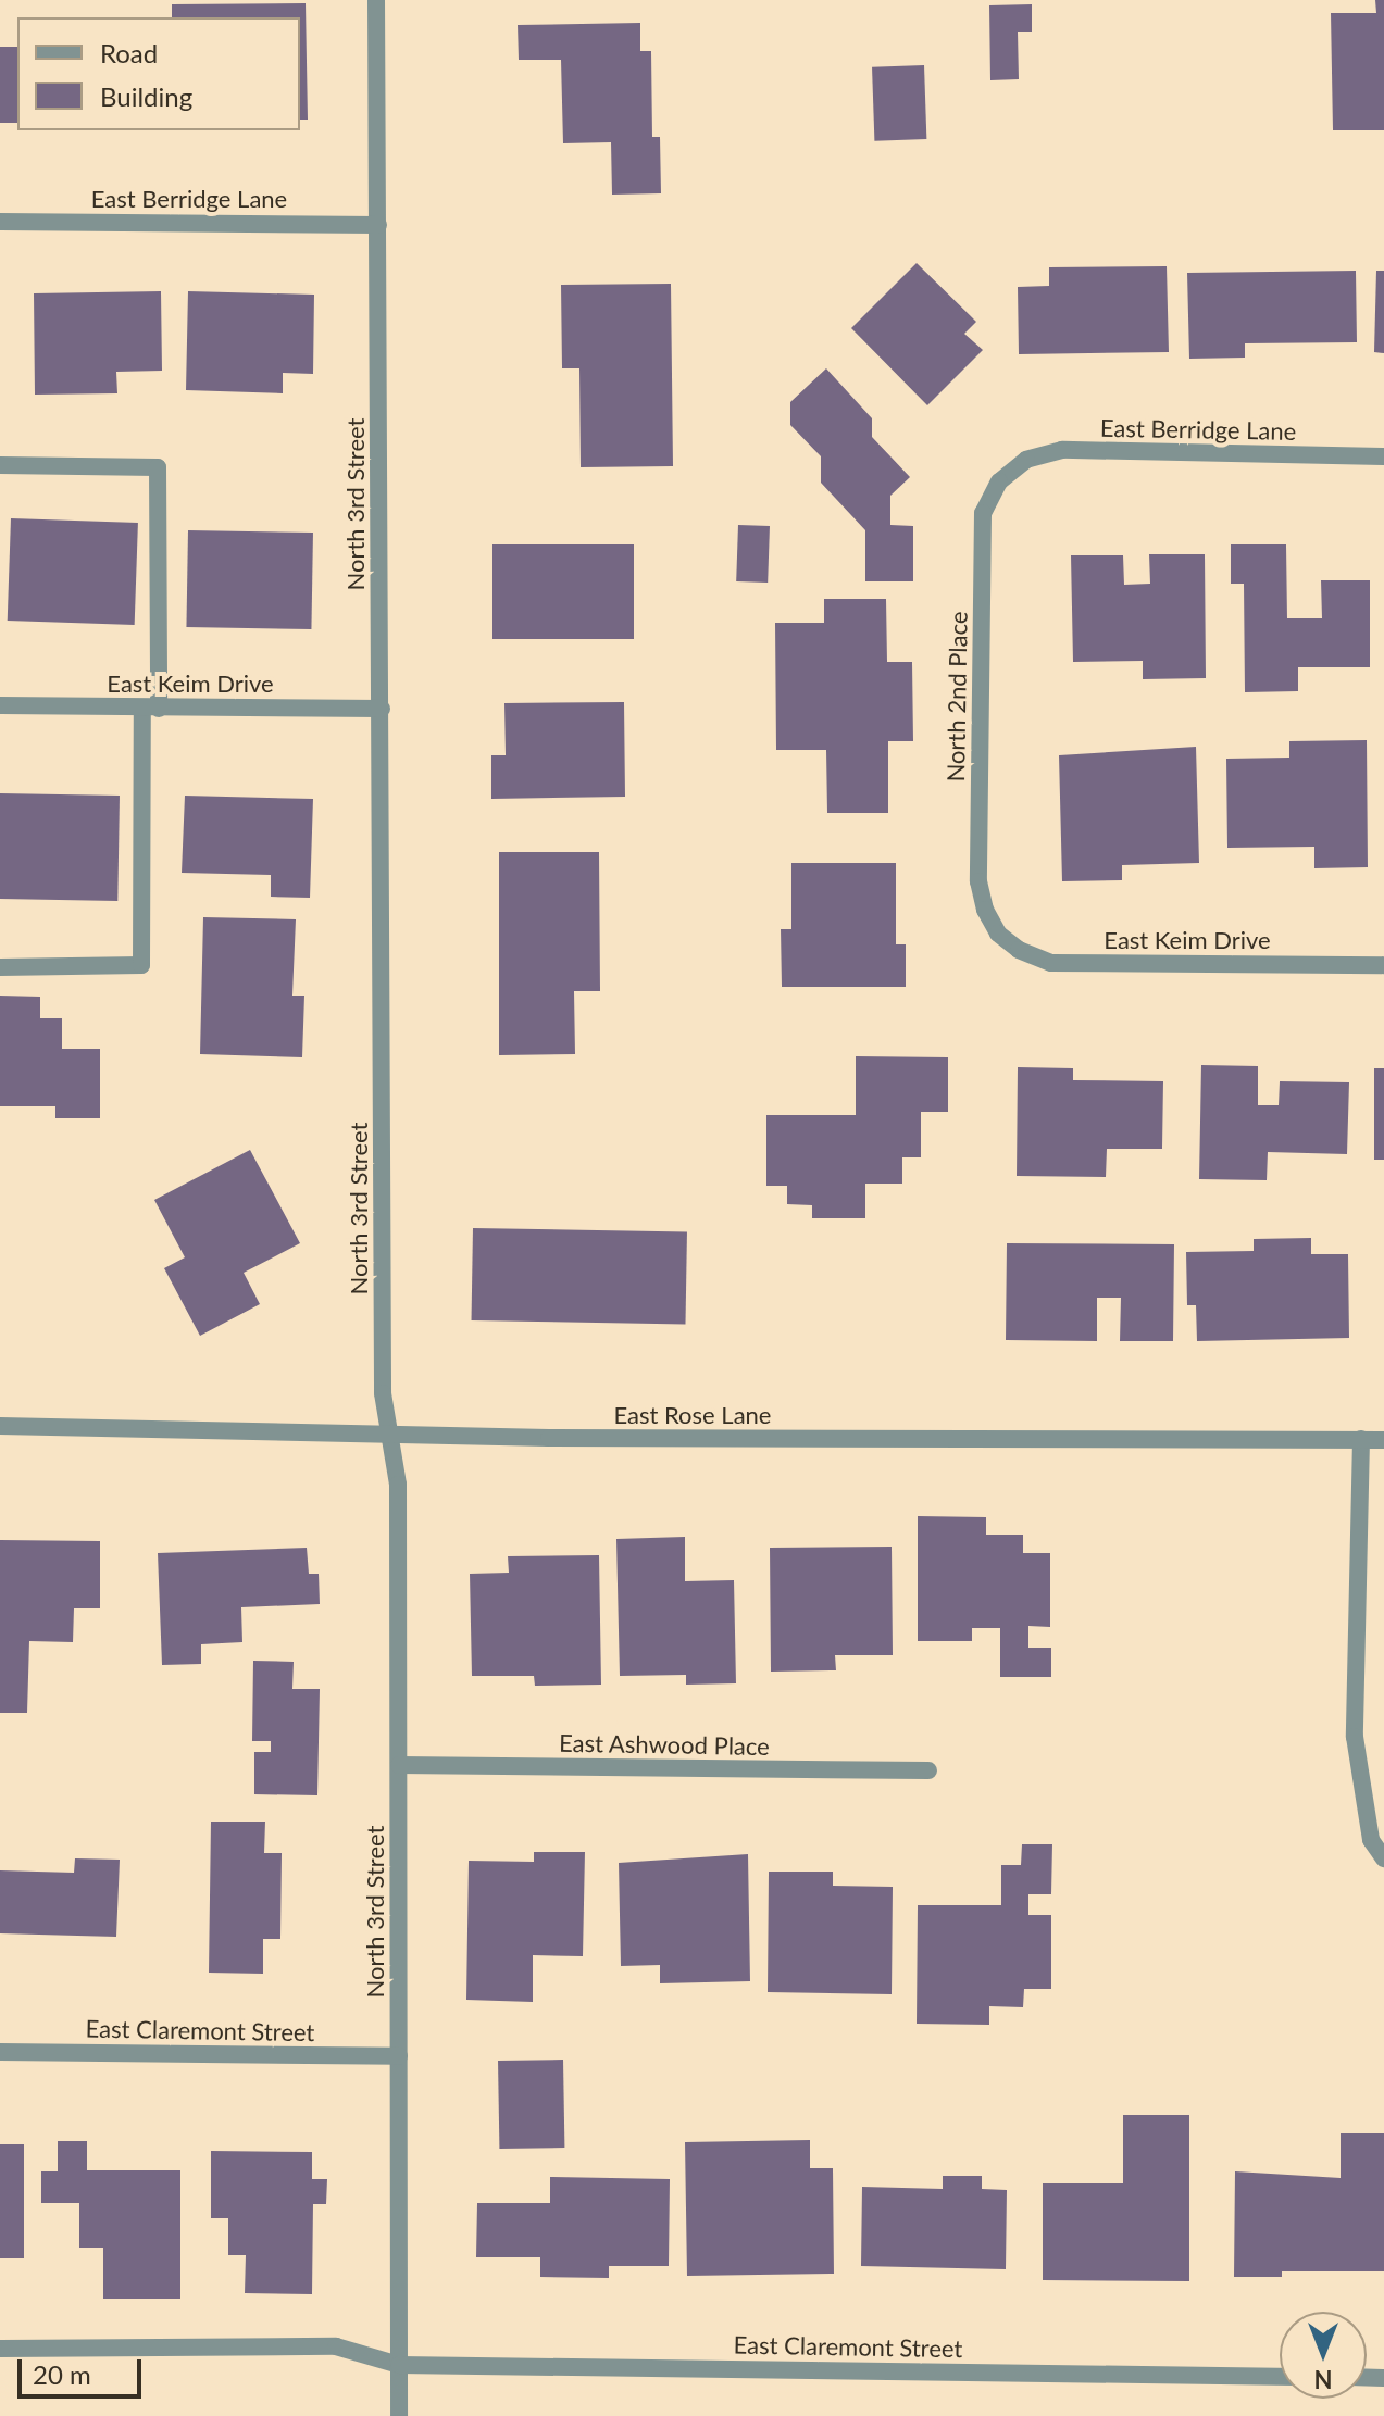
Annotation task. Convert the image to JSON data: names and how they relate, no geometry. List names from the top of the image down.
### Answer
{
  "streets": {
    "street": [
      "East Berridge Lane",
      "North 3rd Street",
      "East Keim Drive",
      "North 2nd Place",
      "East Rose Lane",
      "East Ashwood Place",
      "East Claremont Street"
    ]
  },
  "crossings": [
    ["East Berridge Lane", "North 3rd Street"],
    ["East Berridge Lane", "North 2nd Place"],
    ["North 3rd Street", "East Keim Drive"],
    ["North 3rd Street", "East Rose Lane"],
    ["North 3rd Street", "East Ashwood Place"],
    ["North 3rd Street", "East Claremont Street"],
    ["East Keim Drive", "North 2nd Place"]
  ],
  "legend": ["Road", "Building"],
  "scale_bar": "20 m",
  "north": "bottom"
}
